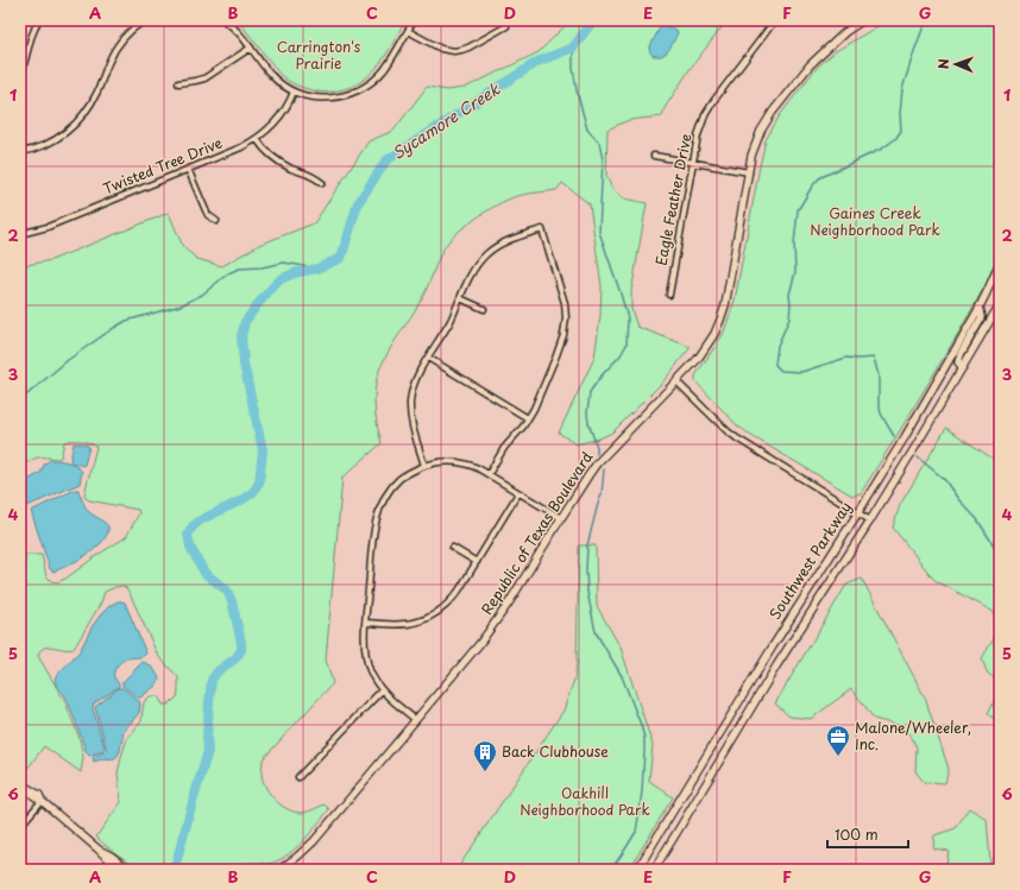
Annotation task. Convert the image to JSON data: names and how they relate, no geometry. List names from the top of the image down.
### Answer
{
  "streets": {
    "main road": ["Republic of Texas Boulevard", "Southwest Parkway"],
    "street": ["Twisted Tree Drive", "Eagle Feather Drive"]
  },
  "water": ["Sycamore Creek"],
  "parks": ["Carrington's Prairie", "Gaines Creek Neighborhood Park", "Oakhill Neighborhood Park"],
  "places": {
    "office": ["Malone/Wheeler, Inc."],
    "building": ["Back Clubhouse"]
  },
  "scale_bar": "100 m",
  "north": "left",
  "grid": {
    "columns": [
      "A",
      "B",
      "C",
      "D",
      "E",
      "F",
      "G"
    ],
    "rows": [
      "1",
      "2",
      "3",
      "4",
      "5",
      "6"
    ]
  }
}
